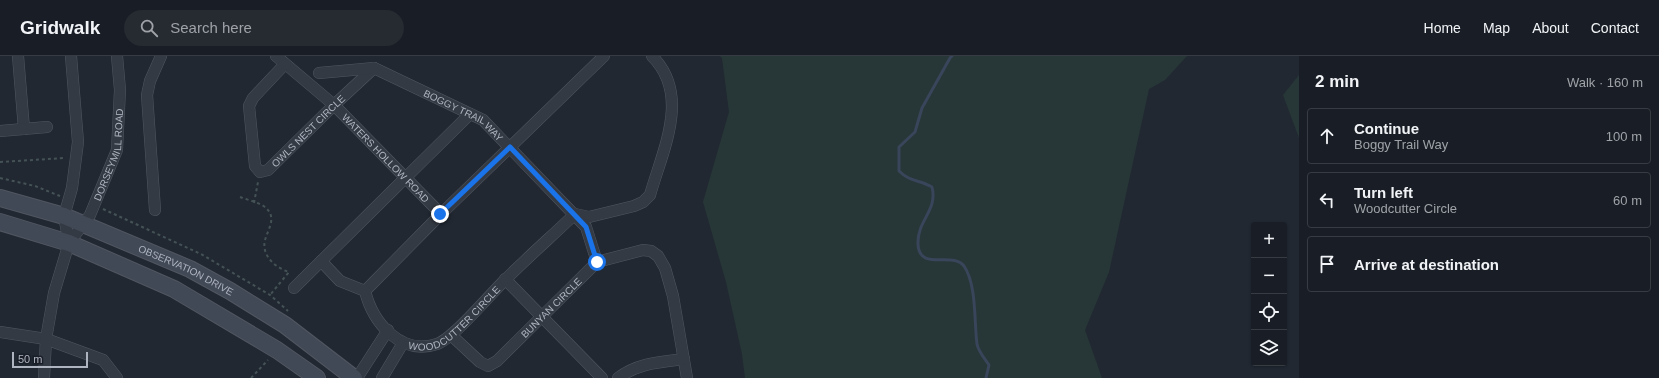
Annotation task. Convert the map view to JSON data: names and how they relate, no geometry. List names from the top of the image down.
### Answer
{
  "streets": {
    "street": [
      "BOGGY TRAIL WAY",
      "OWLS NEST CIRCLE",
      "DORSEYMILL ROAD",
      "WATERS HOLLOW ROAD",
      "OBSERVATION DRIVE",
      "BUNYAN CIRCLE",
      "WOODCUTTER CIRCLE"
    ]
  },
  "crossings": [
    ["BOGGY TRAIL WAY", "OWLS NEST CIRCLE"],
    ["BOGGY TRAIL WAY", "BUNYAN CIRCLE"],
    ["BOGGY TRAIL WAY", "WOODCUTTER CIRCLE"],
    ["OWLS NEST CIRCLE", "WATERS HOLLOW ROAD"],
    ["DORSEYMILL ROAD", "OBSERVATION DRIVE"],
    ["BUNYAN CIRCLE", "WOODCUTTER CIRCLE"]
  ],
  "scale_bar": "50 m",
  "page": {
    "header": "Gridwalk",
    "search": "Search here",
    "nav": [
      "Home",
      "Map",
      "About",
      "Contact"
    ],
    "heading": ["2 min", "Walk · 160 m"],
    "list": [
      ["Continue", "Boggy Trail Way", "100 m"],
      ["Turn left", "Woodcutter Circle", "60 m"],
      "Arrive at destination"
    ],
    "map_buttons": ["+", "−"],
    "scale": "50 m"
  }
}
